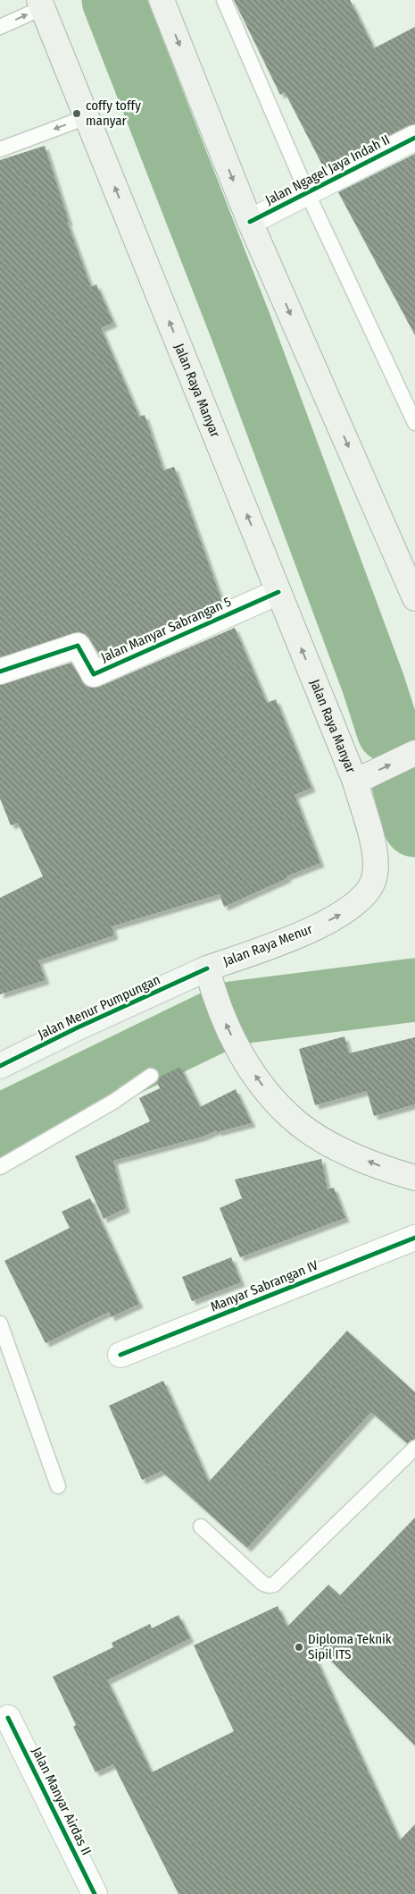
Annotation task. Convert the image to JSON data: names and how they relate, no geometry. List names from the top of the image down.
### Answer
{
  "streets": {
    "main road": ["Jalan Raya Manyar", "Jalan Raya Menur"],
    "street": [
      "Jalan Ngagel Jaya Indah II",
      "Jalan Manyar Sabrangan 5",
      "Jalan Menur Pumpungan",
      "Manyar Sabrangan IV",
      "Jalan Manyar Airdas II"
    ]
  },
  "crossings": [
    ["Jalan Raya Manyar", "Jalan Manyar Sabrangan 5"],
    ["Jalan Raya Manyar", "Jalan Raya Menur"],
    ["Jalan Raya Menur", "Jalan Menur Pumpungan"]
  ],
  "places": ["coffy toffy manyar", "Diploma Teknik Sipil ITS"]
}
